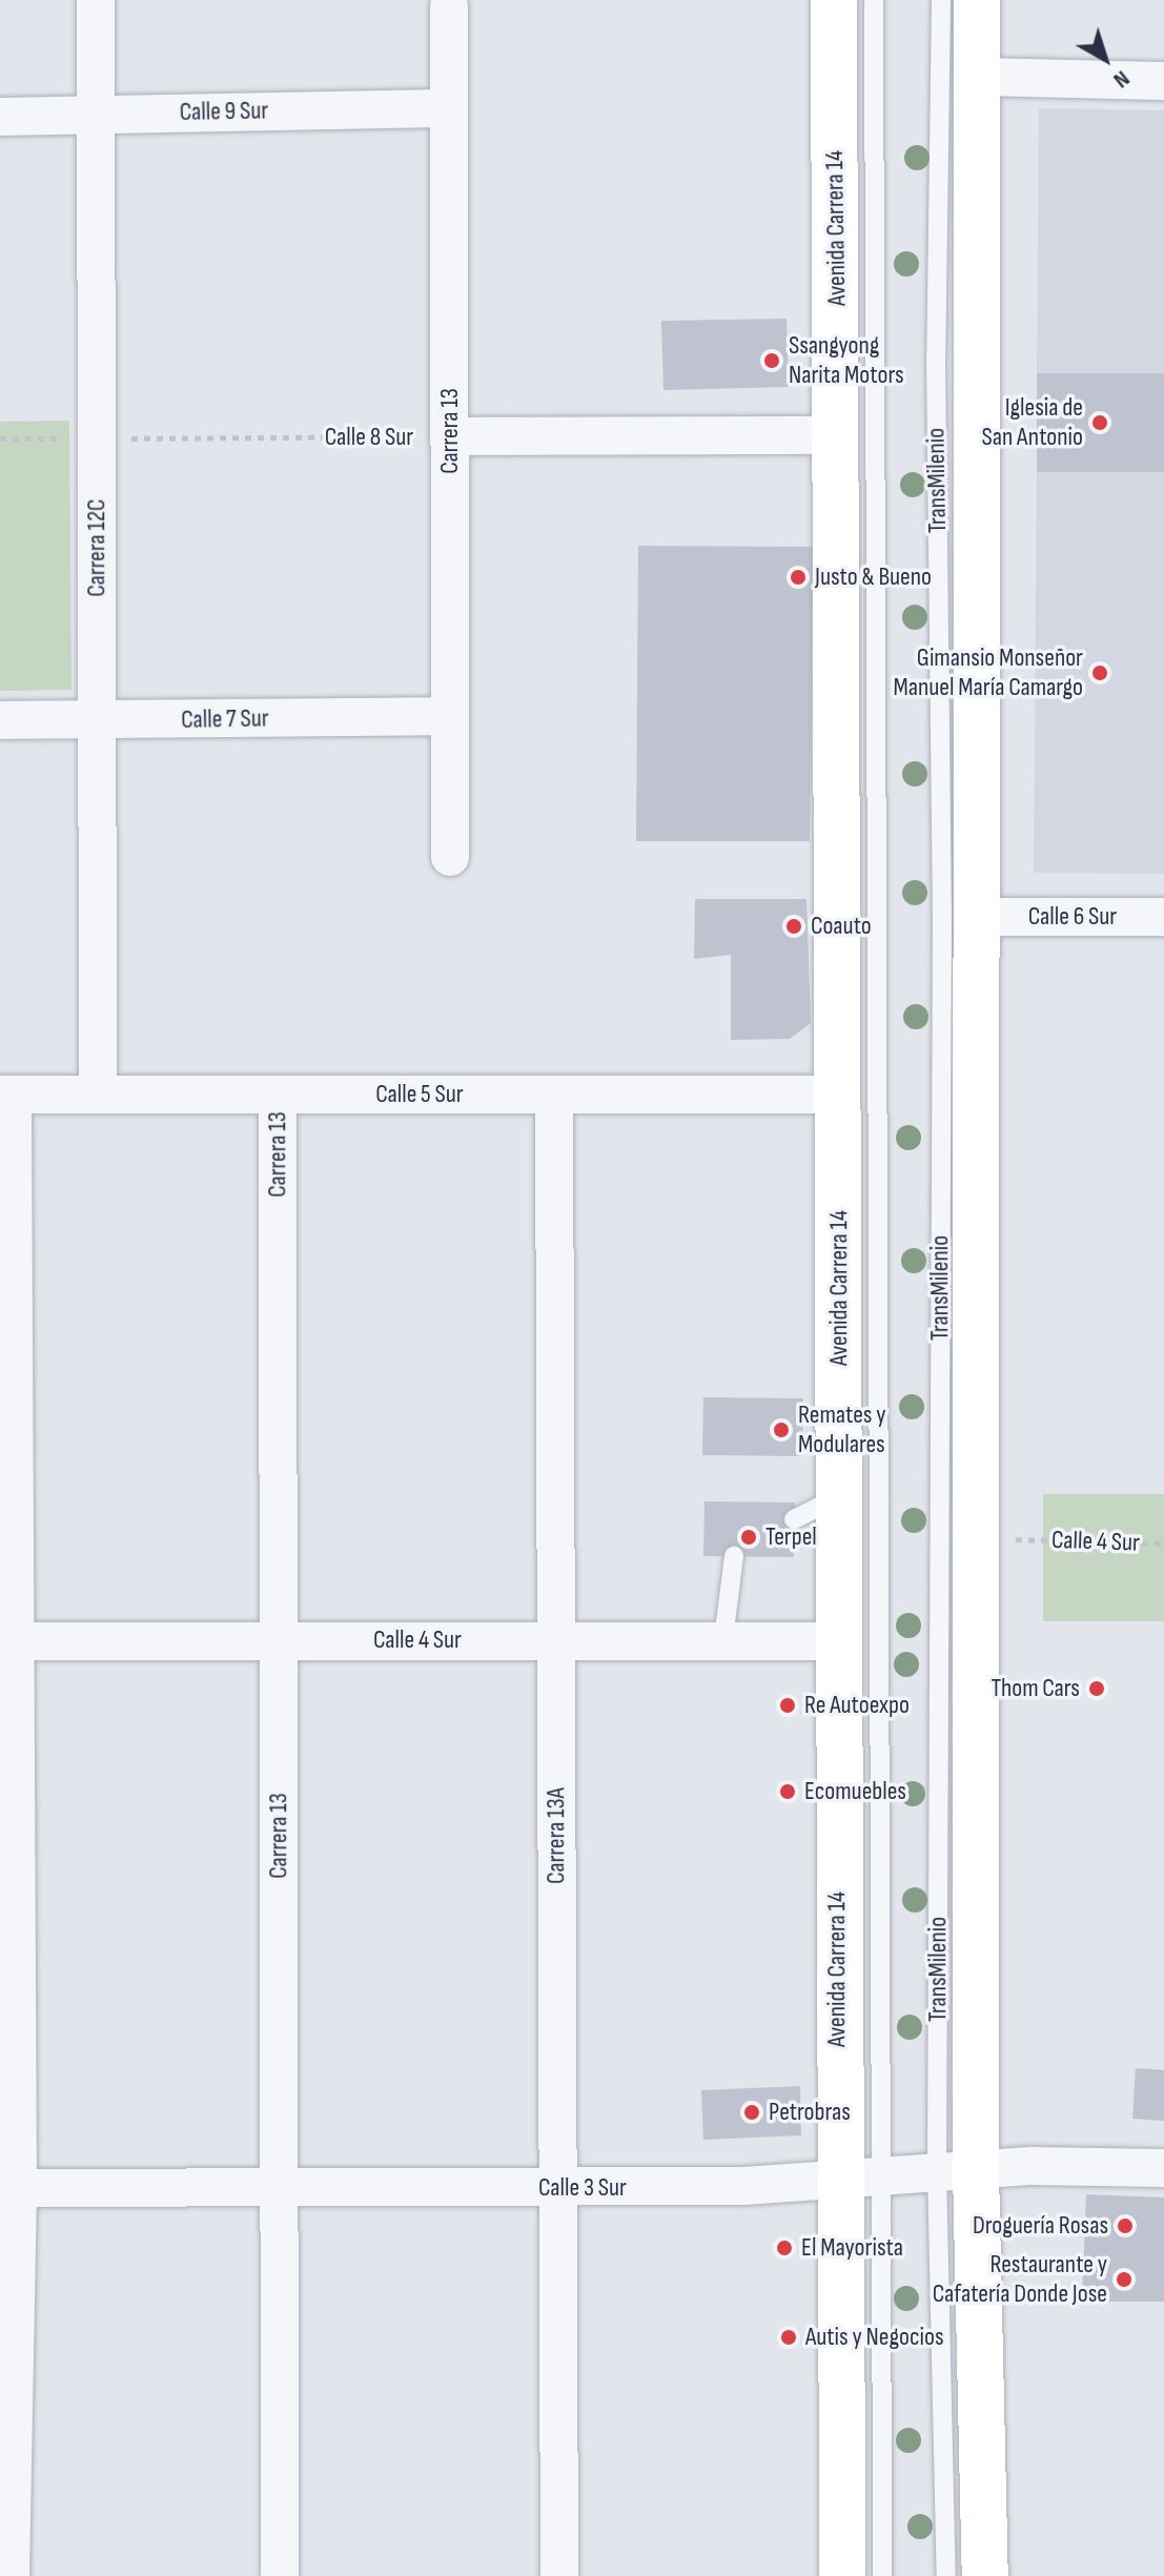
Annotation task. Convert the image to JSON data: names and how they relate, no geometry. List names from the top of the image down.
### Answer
{
  "streets": {
    "main road": ["Avenida Carrera 14"],
    "street": [
      "Calle 9 Sur",
      "Carrera 13",
      "Calle 8 Sur",
      "Carrera 12C",
      "Calle 7 Sur",
      "Calle 6 Sur",
      "Calle 5 Sur",
      "Calle 4 Sur",
      "Carrera 13A",
      "Calle 3 Sur"
    ],
    "lane": ["TransMilenio"]
  },
  "crossings": [
    ["Calle 9 Sur", "Carrera 13"],
    ["Calle 9 Sur", "Carrera 12C"],
    ["Avenida Carrera 14", "Calle 8 Sur"],
    ["Avenida Carrera 14", "Calle 5 Sur"],
    ["Avenida Carrera 14", "Calle 4 Sur"],
    ["Avenida Carrera 14", "Calle 3 Sur"],
    ["Carrera 13", "Calle 8 Sur"],
    ["Carrera 13", "Calle 7 Sur"],
    ["Carrera 13", "Calle 5 Sur"],
    ["Carrera 13", "Calle 4 Sur"],
    ["Carrera 13", "Calle 3 Sur"],
    ["Calle 8 Sur", "Carrera 12C"],
    ["TransMilenio", "Calle 3 Sur"],
    ["Carrera 12C", "Calle 7 Sur"],
    ["Carrera 12C", "Calle 5 Sur"],
    ["Calle 5 Sur", "Carrera 13A"],
    ["Calle 4 Sur", "Carrera 13A"],
    ["Carrera 13A", "Calle 3 Sur"]
  ],
  "places": [
    "Ssangyong Narita Motors",
    "Iglesia de San Antonio",
    "Justo & Bueno",
    "Gimansio Monseñor Manuel María Camargo",
    "Coauto",
    "Remates y Modulares",
    "Terpel",
    "Thom Cars",
    "Re Autoexpo",
    "Ecomuebles",
    "Petrobras",
    "Droguería Rosas",
    "El Mayorista",
    "Restaurante y Cafatería Donde Jose",
    "Autis y Negocios"
  ],
  "north": "bottom right"
}
